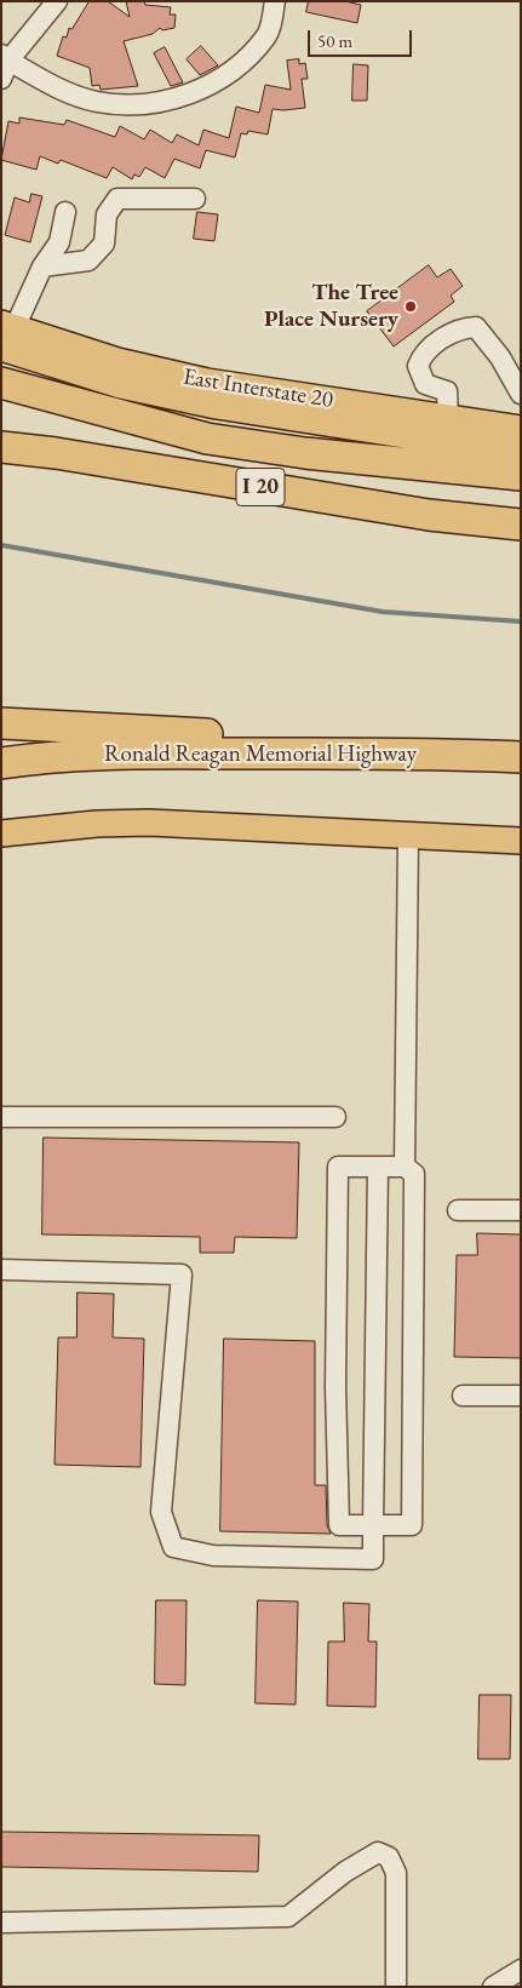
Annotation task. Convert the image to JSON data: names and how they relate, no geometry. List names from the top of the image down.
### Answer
{
  "streets": {
    "highway": ["I 20", "Ronald Reagan Memorial Highway"],
    "main road": ["East Interstate 20"]
  },
  "places": ["The Tree Place Nursery"],
  "scale_bar": "50 m"
}
